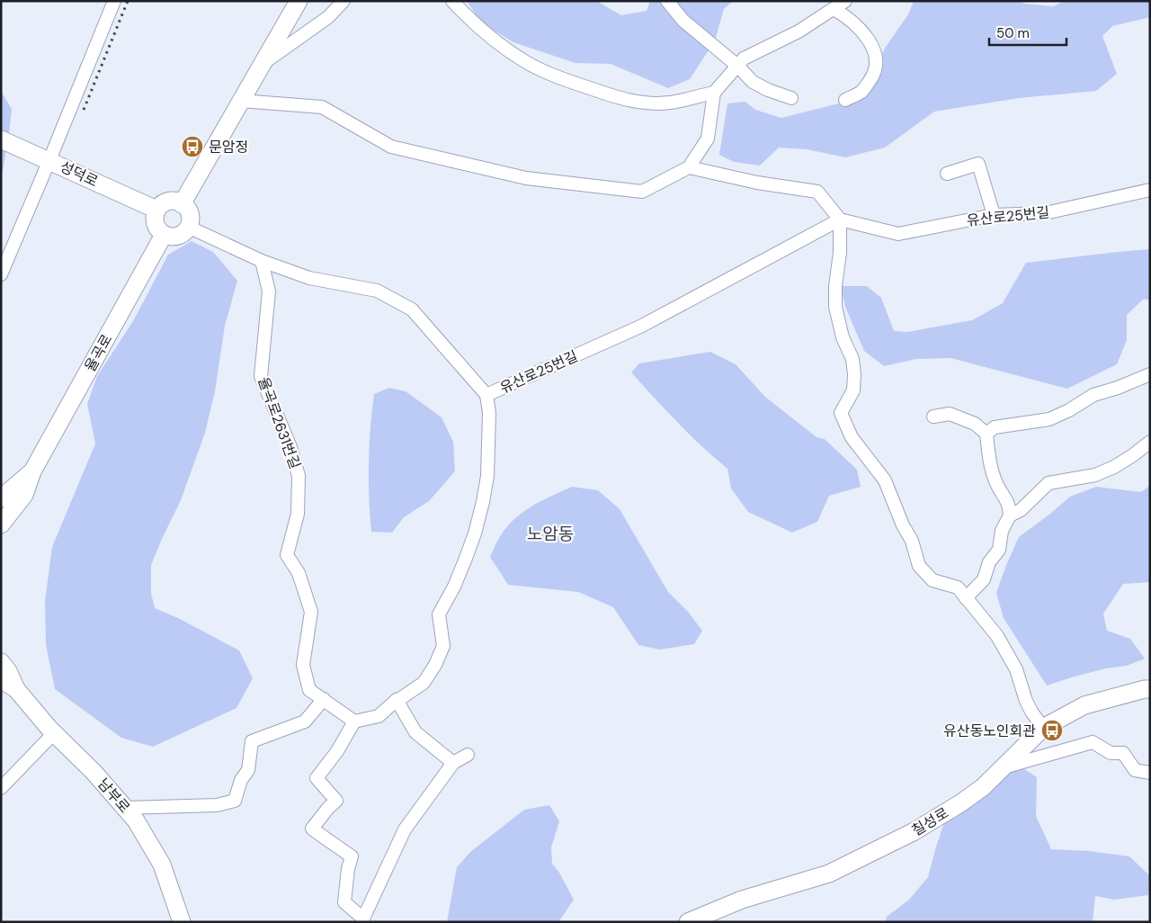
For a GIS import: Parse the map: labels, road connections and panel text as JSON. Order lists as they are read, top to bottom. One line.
{"streets":{"street":["성덕로","유산로25번길","율곡로","율곡로2631번길","남부로","칠성로"]},"crossings":[["성덕로","율곡로"]],"districts":["노암동"],"places":{"bus stop":["문암정","유산동노인회관"]},"scale_bar":"50 m"}
